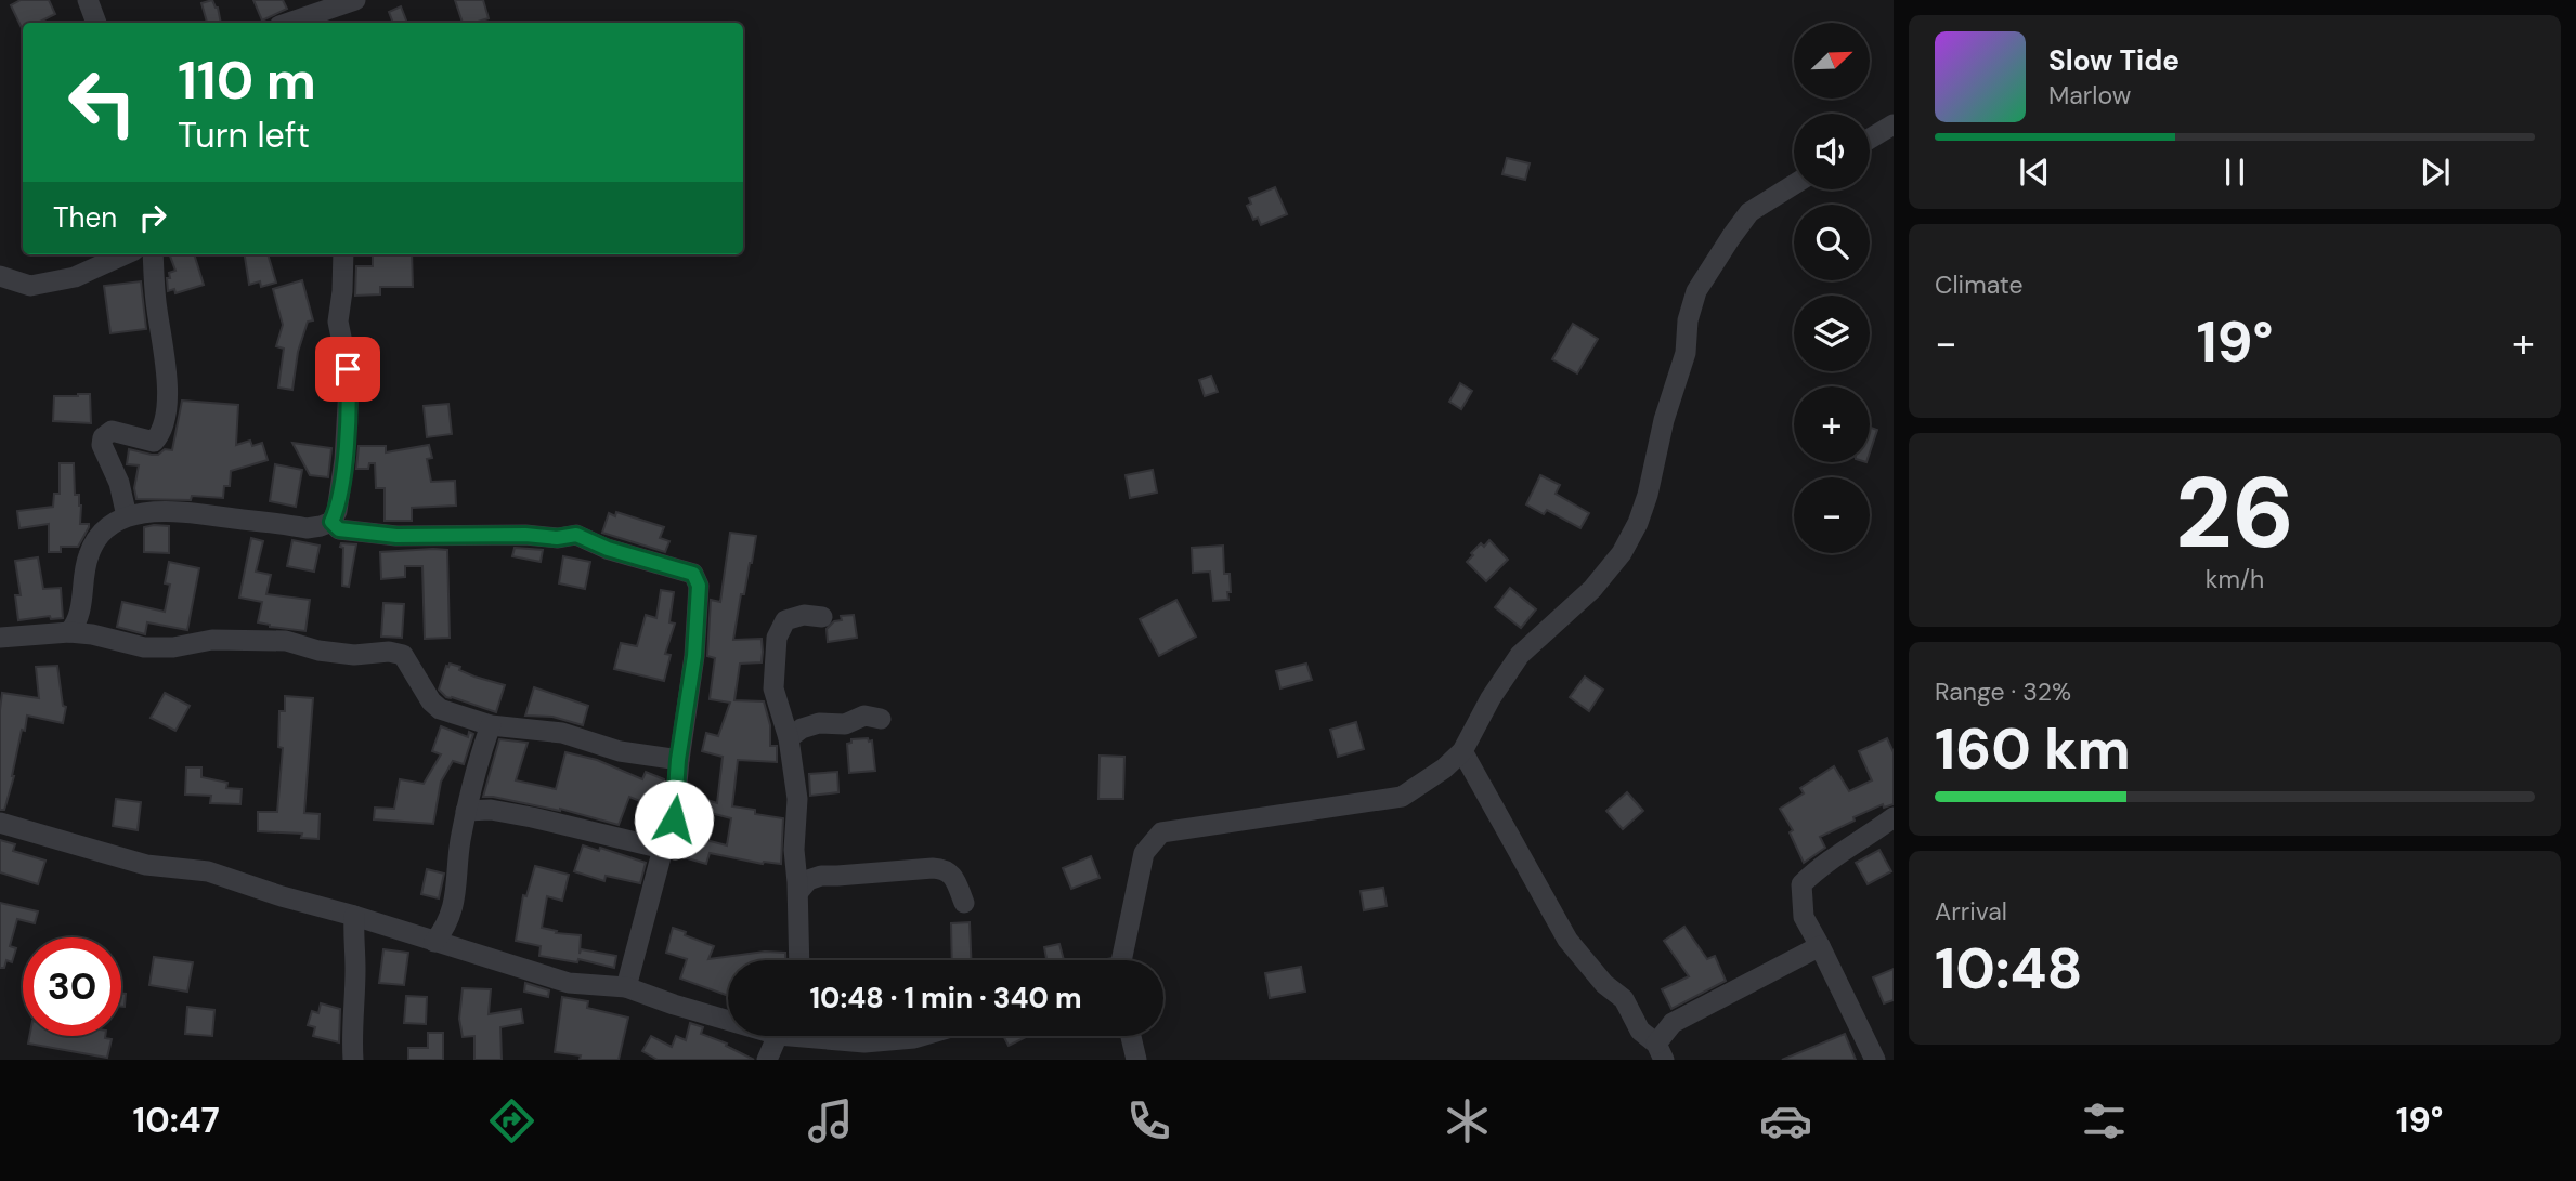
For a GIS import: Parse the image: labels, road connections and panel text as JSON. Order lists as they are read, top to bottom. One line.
{"north":"top right","page":{"map_buttons":["+","−"],"turn":["110 m","Turn left"],"song":["Slow Tide","Marlow"],"then":"Then","tile":["Climate",["26","km/h"],["Range · 32%","160 km"],["Arrival","10:48"]],"heat":["−","19°","+"],"limit":"30","trip":"10:48 · 1 min · 340 m","tabs":["10:47","19°"]}}
